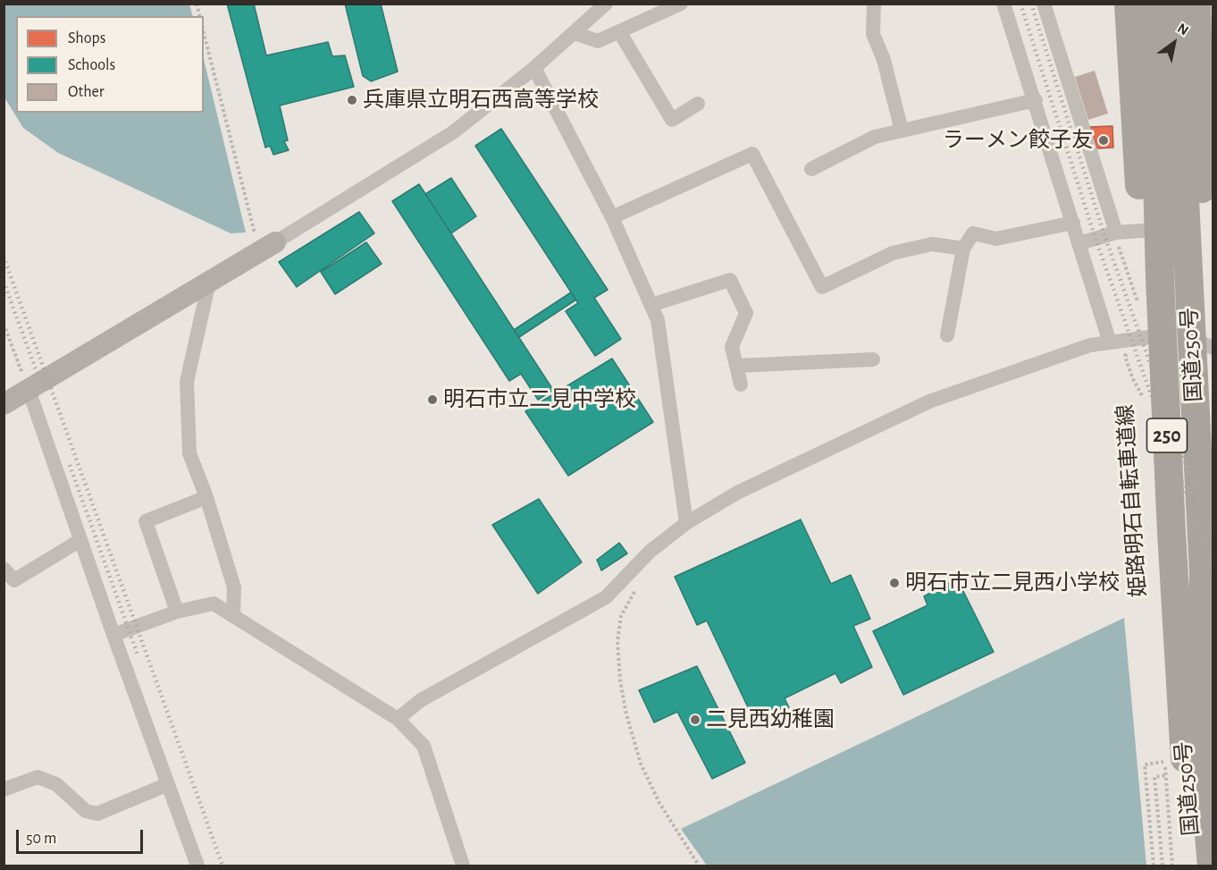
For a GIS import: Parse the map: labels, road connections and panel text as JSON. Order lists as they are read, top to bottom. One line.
{"streets":{"highway":["国道250号","250"],"path":["姫路明石自転車道線"]},"crossings":[["国道250号","250"],["国道250号","姫路明石自転車道線"],["250","姫路明石自転車道線"]],"places":["兵庫県立明石西高等学校","ラーメン餃子友","明石市立二見中学校","明石市立二見西小学校","二見西幼稚園"],"legend":["Shops","Schools","Other"],"scale_bar":"50 m","north":"top right"}
